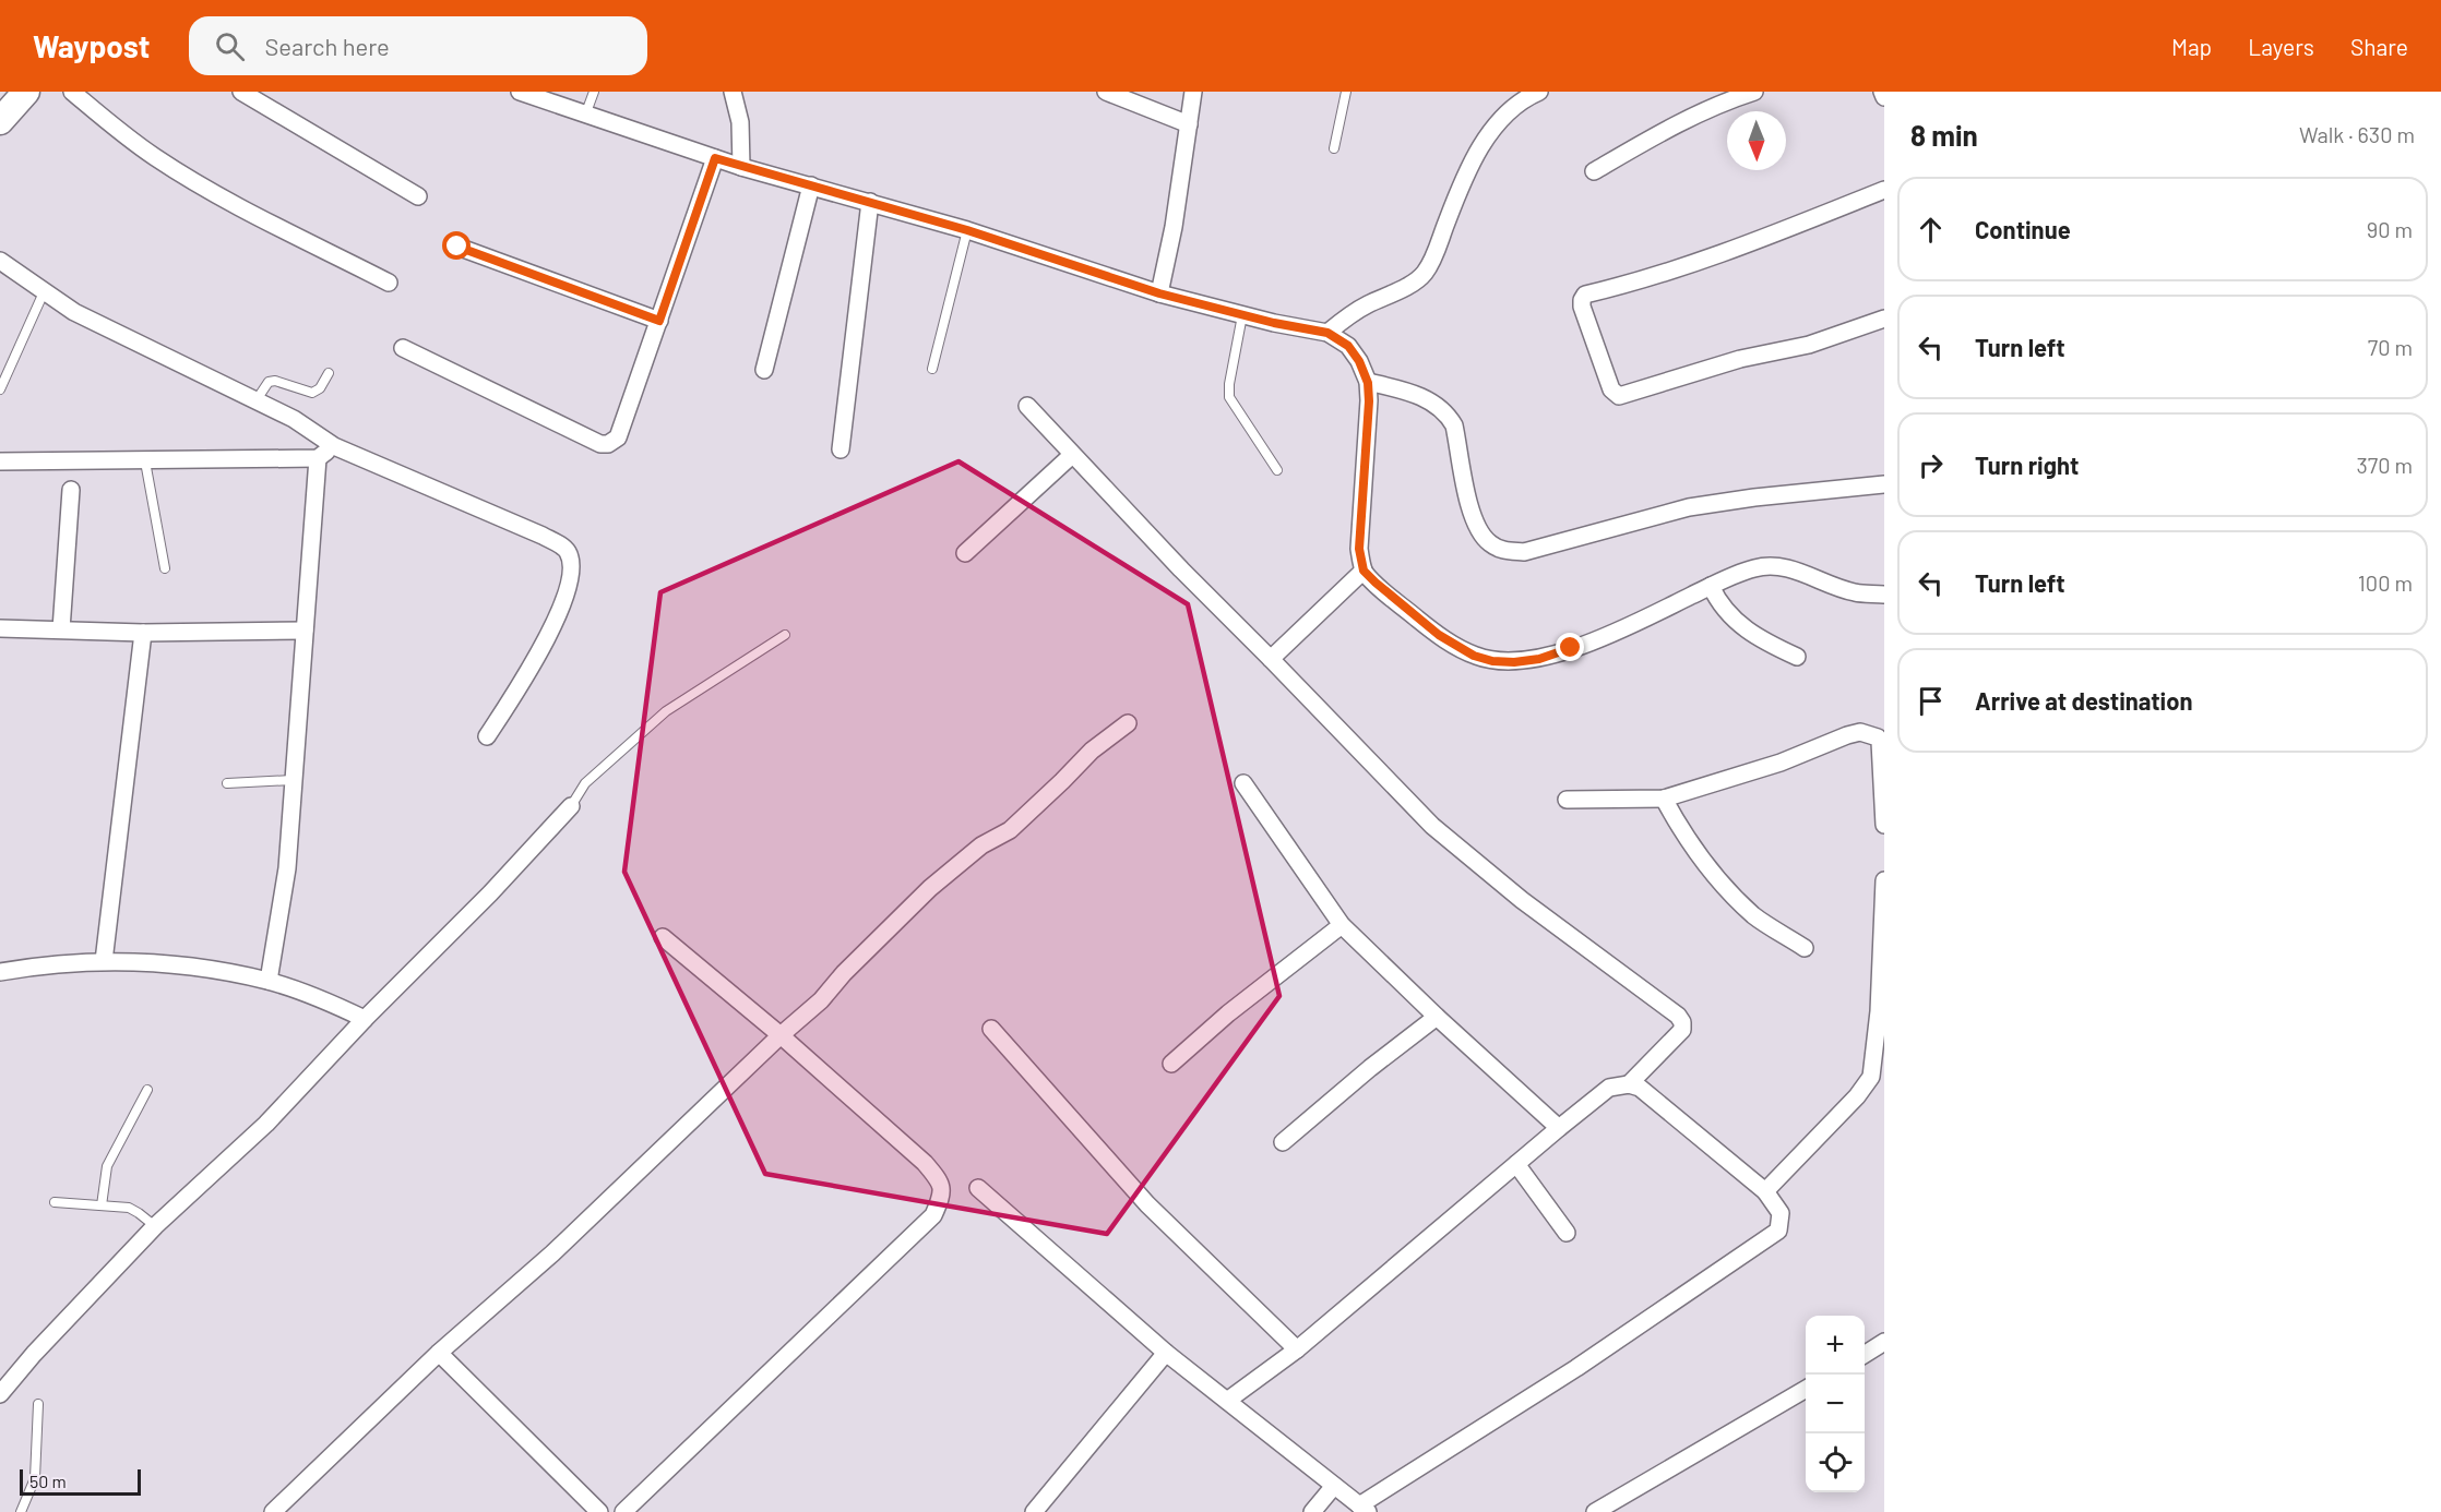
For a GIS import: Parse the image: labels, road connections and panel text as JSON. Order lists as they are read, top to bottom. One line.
{"scale_bar":"50 m","north":"bottom","page":{"header":"Waypost","search":"Search here","nav":["Map","Layers","Share"],"heading":["8 min","Walk · 630 m"],"list":[["Continue","90 m"],["Turn left","70 m"],["Turn right","370 m"],["Turn left","100 m"],"Arrive at destination"],"map_buttons":["+","−"],"scale":"50 m"}}
